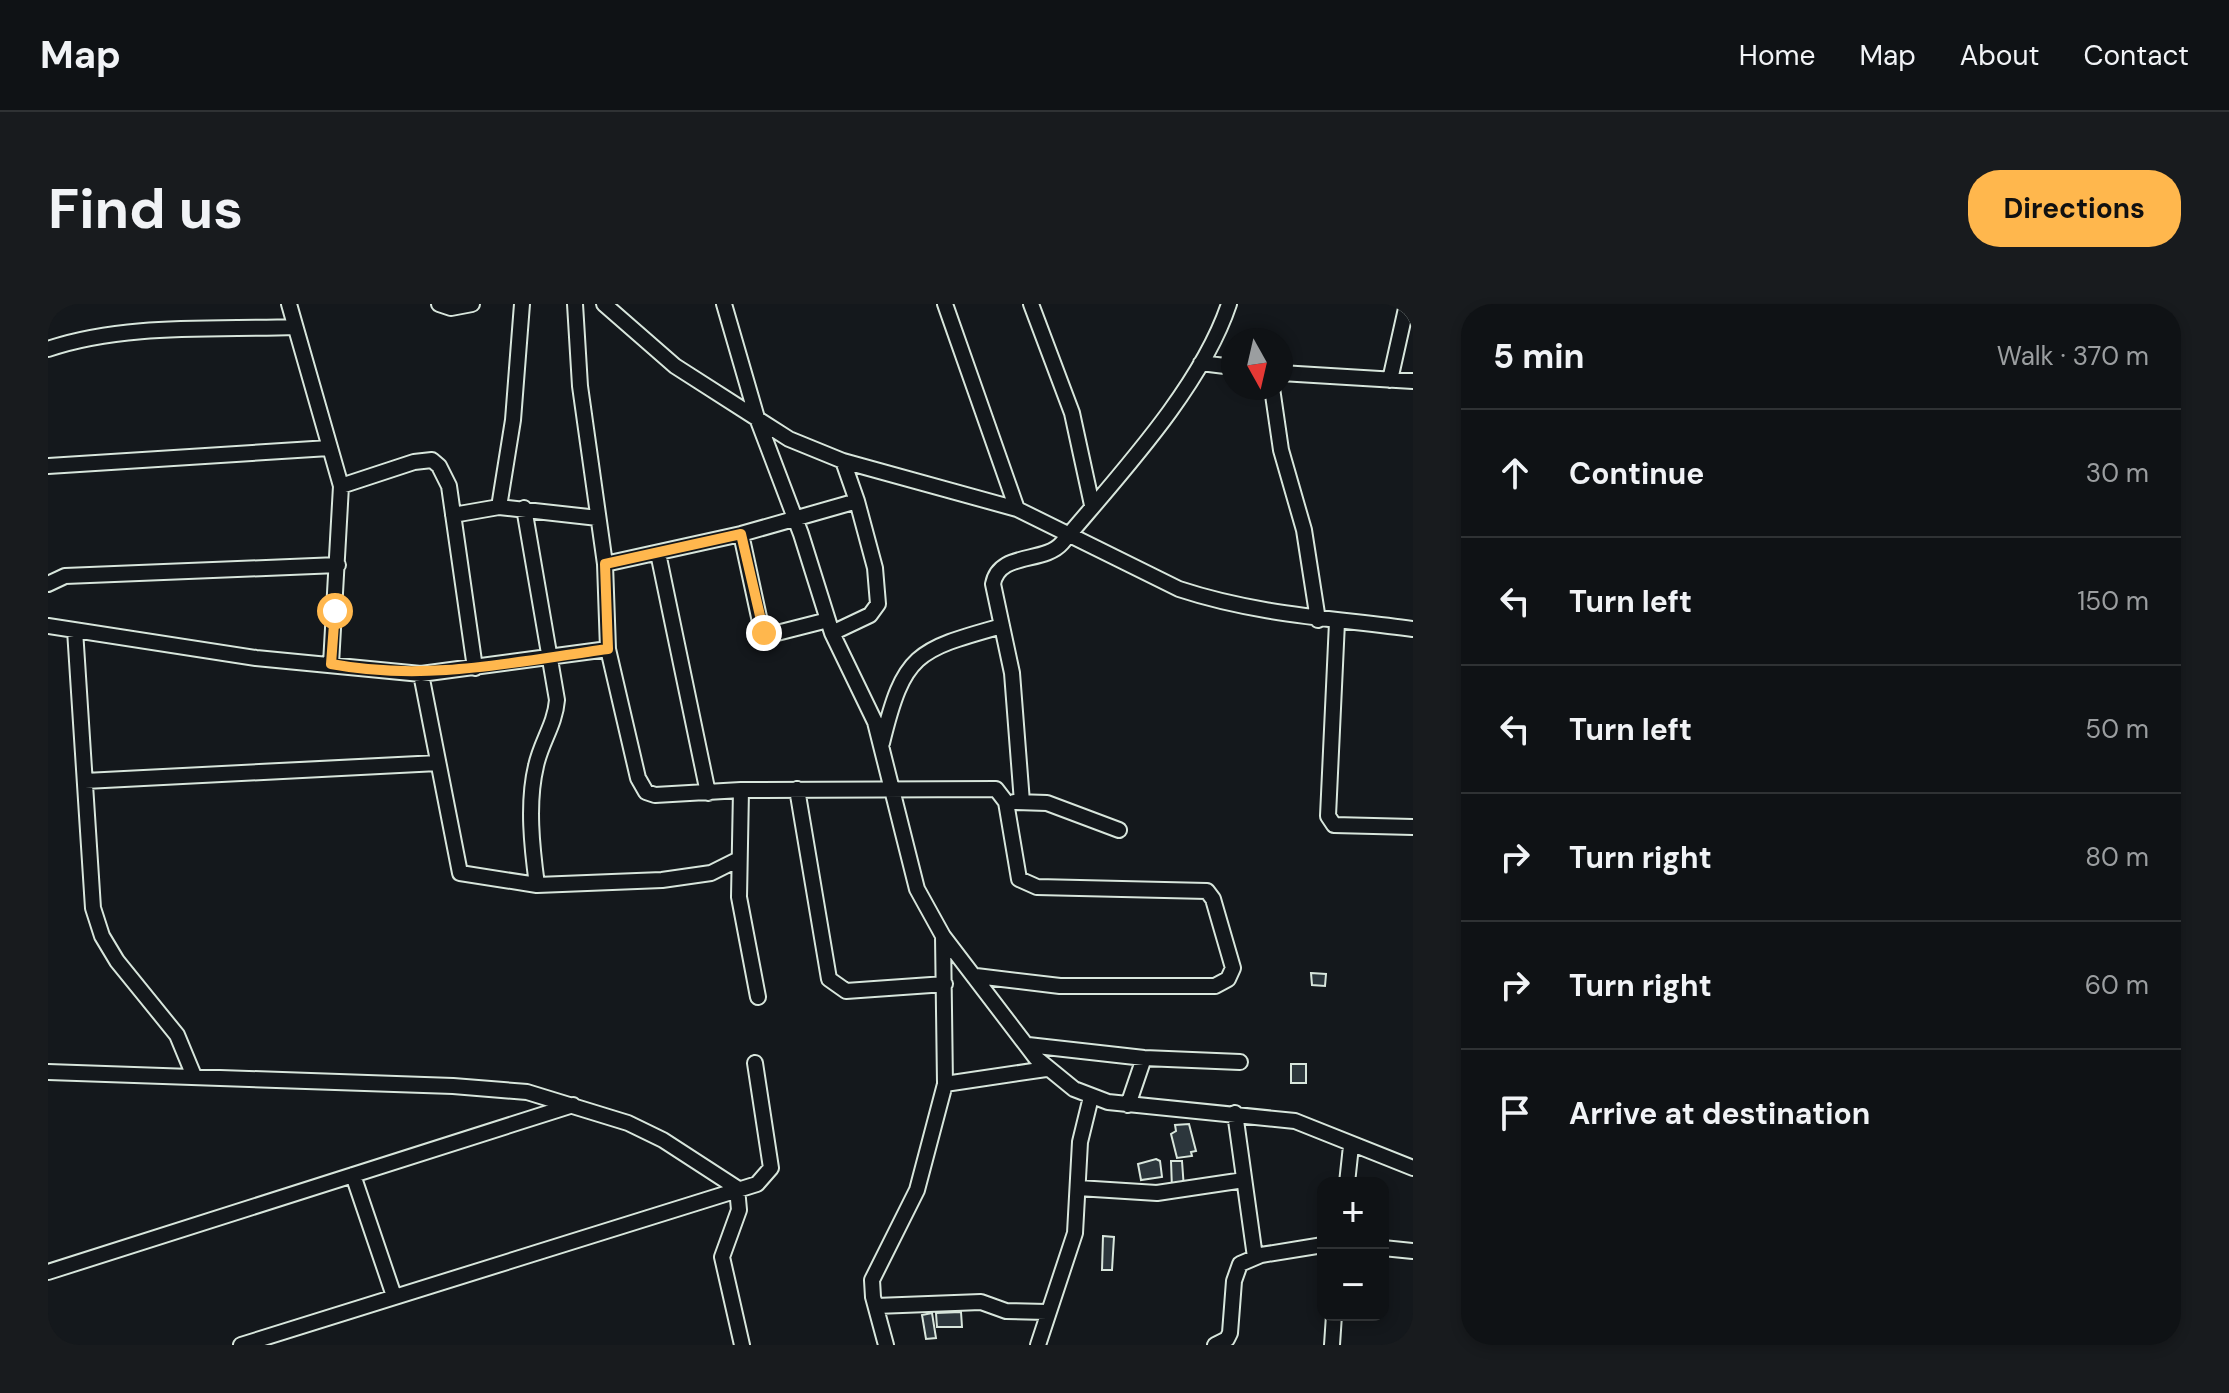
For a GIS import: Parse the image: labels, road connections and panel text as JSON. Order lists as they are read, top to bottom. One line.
{"north":"bottom","page":{"header":"Map","nav":["Home","Map","About","Contact"],"buttons":"Directions","title":"Find us","heading":["5 min","Walk · 370 m"],"list":[["Continue","30 m"],["Turn left","150 m"],["Turn left","50 m"],["Turn right","80 m"],["Turn right","60 m"],"Arrive at destination"],"map_buttons":["+","−"]}}
